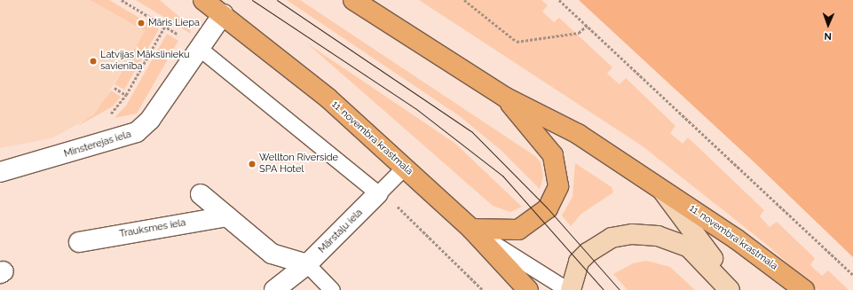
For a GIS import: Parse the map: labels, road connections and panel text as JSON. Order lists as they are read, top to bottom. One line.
{"streets":{"main road":["11. novembra krastmala"],"street":["Minsterejas iela","Trauksmes iela","Mārstaļu iela"]},"crossings":[["11. novembra krastmala","Minsterejas iela"],["11. novembra krastmala","Mārstaļu iela"]],"places":["Māris Liepa","Latvijas Mākslinieku savienība","Wellton Riverside SPA Hotel"],"north":"bottom"}
